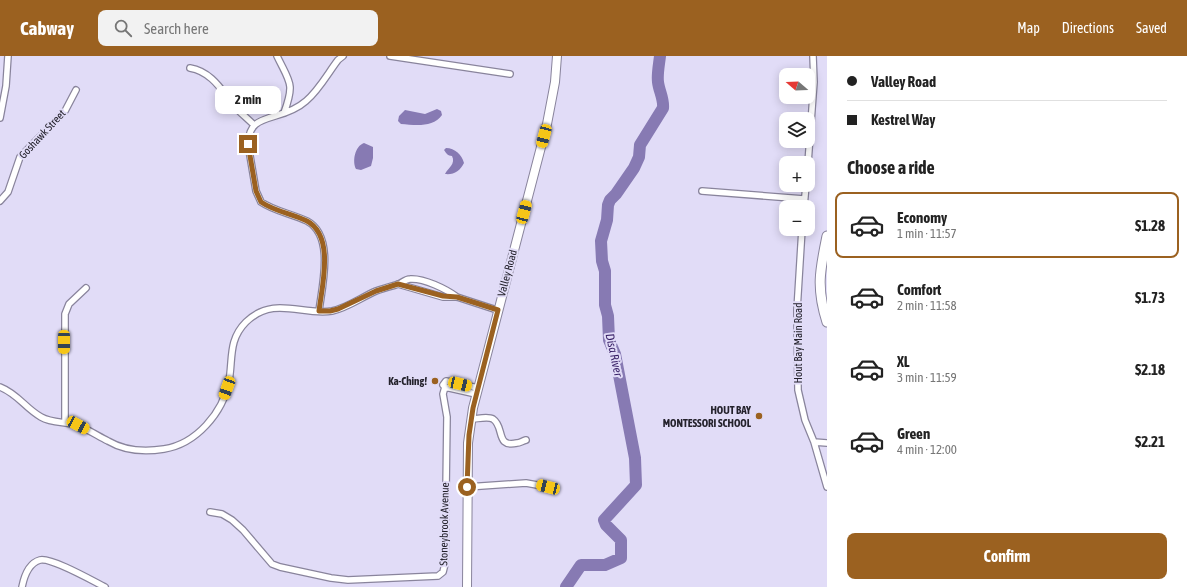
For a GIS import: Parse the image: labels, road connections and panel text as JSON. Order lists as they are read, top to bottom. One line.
{"streets":{"main road":["Hout Bay Main Road"],"street":["Goshawk Street","Valley Road","Stoneybrook Avenue"]},"crossings":[["Valley Road","Stoneybrook Avenue"]],"water":["Disa River"],"places":["Ka-Ching!","HOUT BAY MONTESSORI SCHOOL"],"north":"left","page":{"header":"Cabway","search":"Search here","nav":["Map","Directions","Saved"],"banner":["Valley Road","Kestrel Way"],"map_buttons":["+","−"],"bubble":"2 min","heading":"Choose a ride","list":[{"name":"Economy","note":"1 min · 11:57","value":"$1.28"},{"name":"Comfort","note":"2 min · 11:58","value":"$1.73"},{"name":"XL","note":"3 min · 11:59","value":"$2.18"},{"name":"Green","note":"4 min · 12:00","value":"$2.21"}],"buttons":"Confirm"}}
